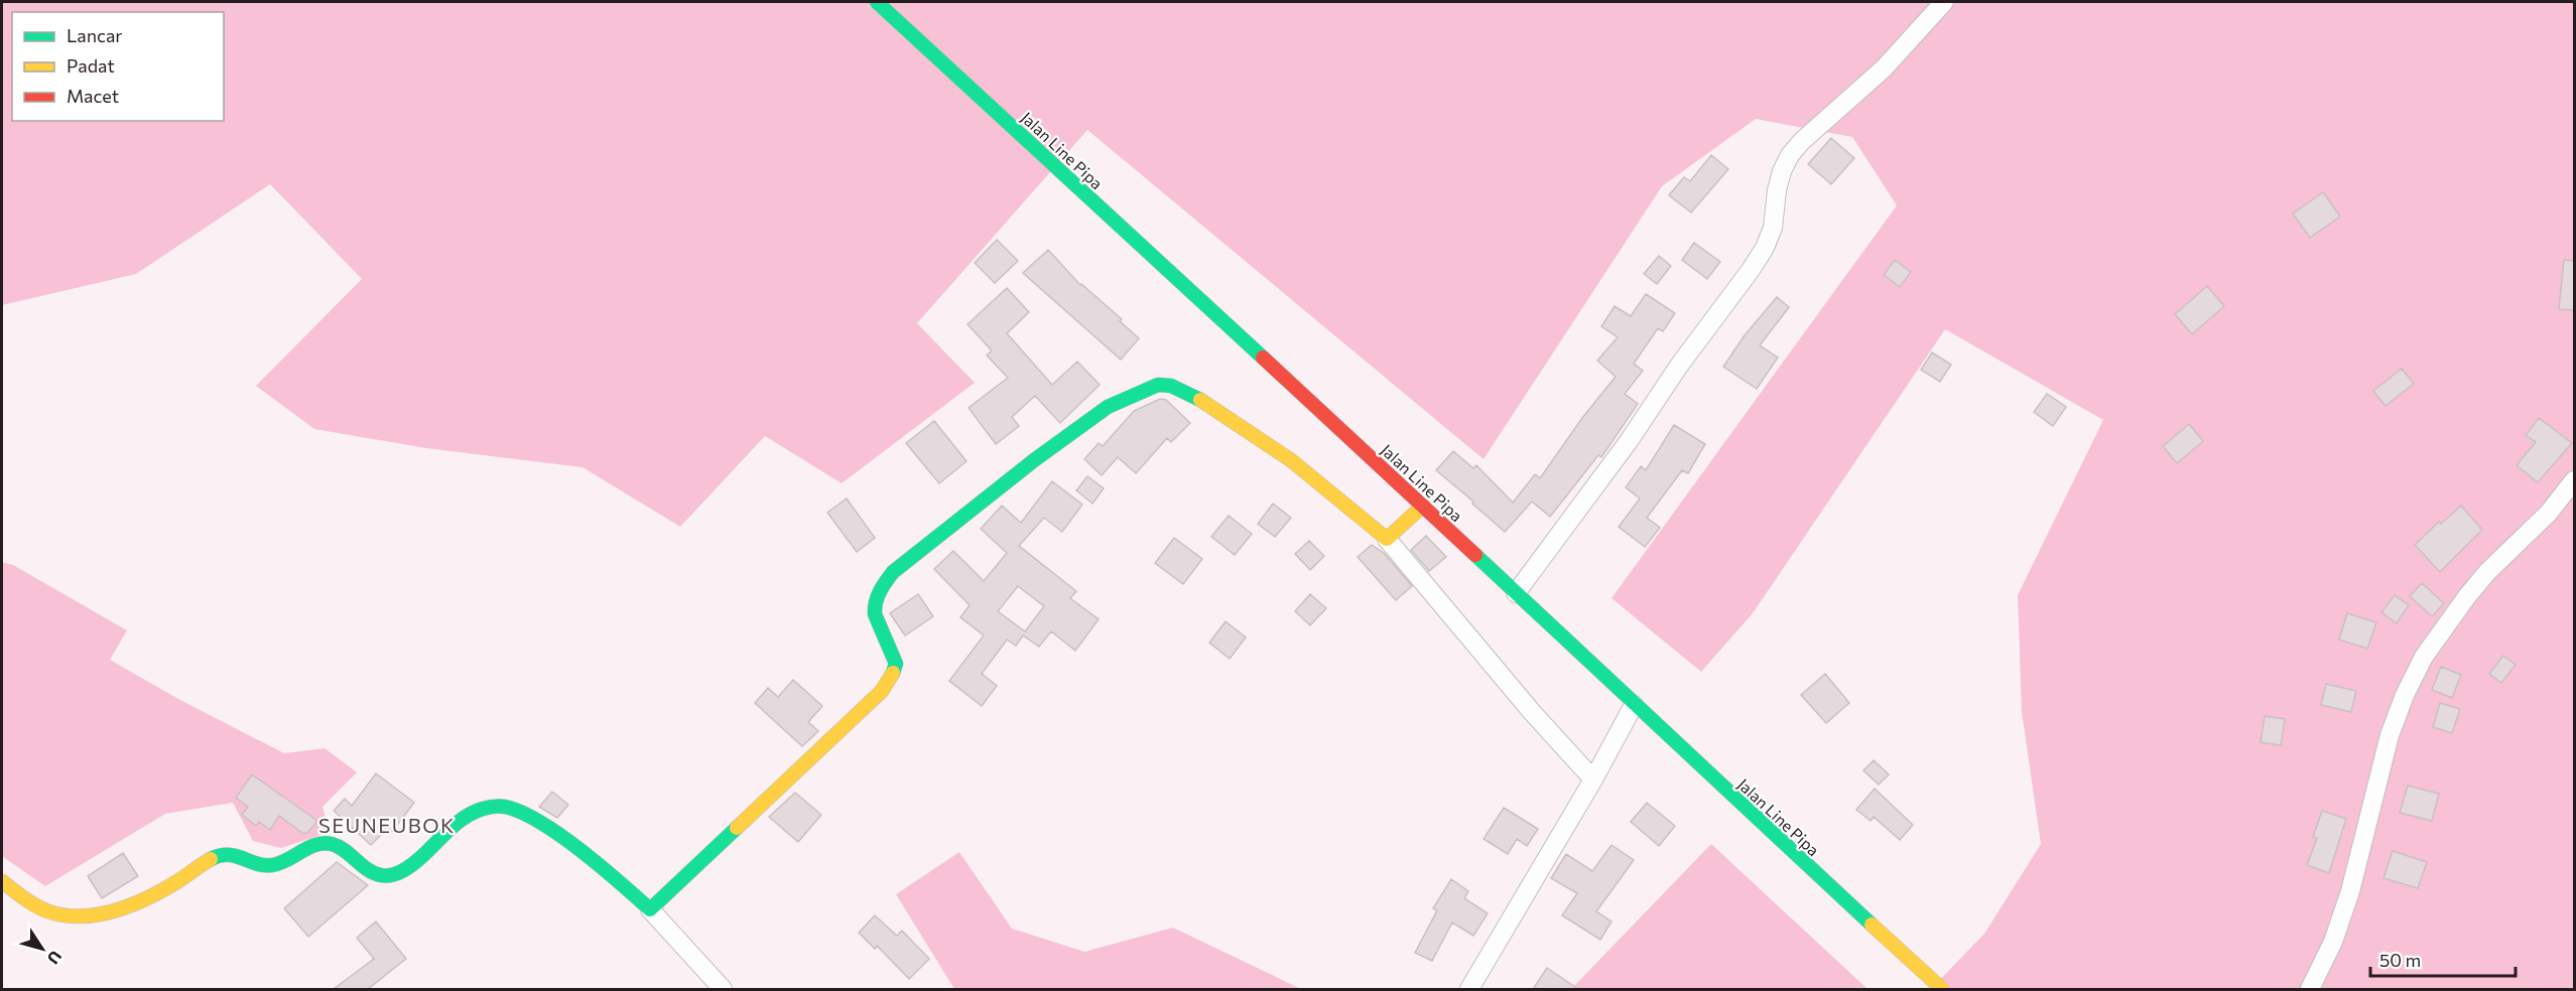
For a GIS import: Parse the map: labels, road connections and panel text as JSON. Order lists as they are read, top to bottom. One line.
{"streets":{"street":["Jalan Line Pipa"]},"districts":["SEUNEUBOK"],"legend":["Lancar","Padat","Macet"],"scale_bar":"50 m","north":"bottom right"}
